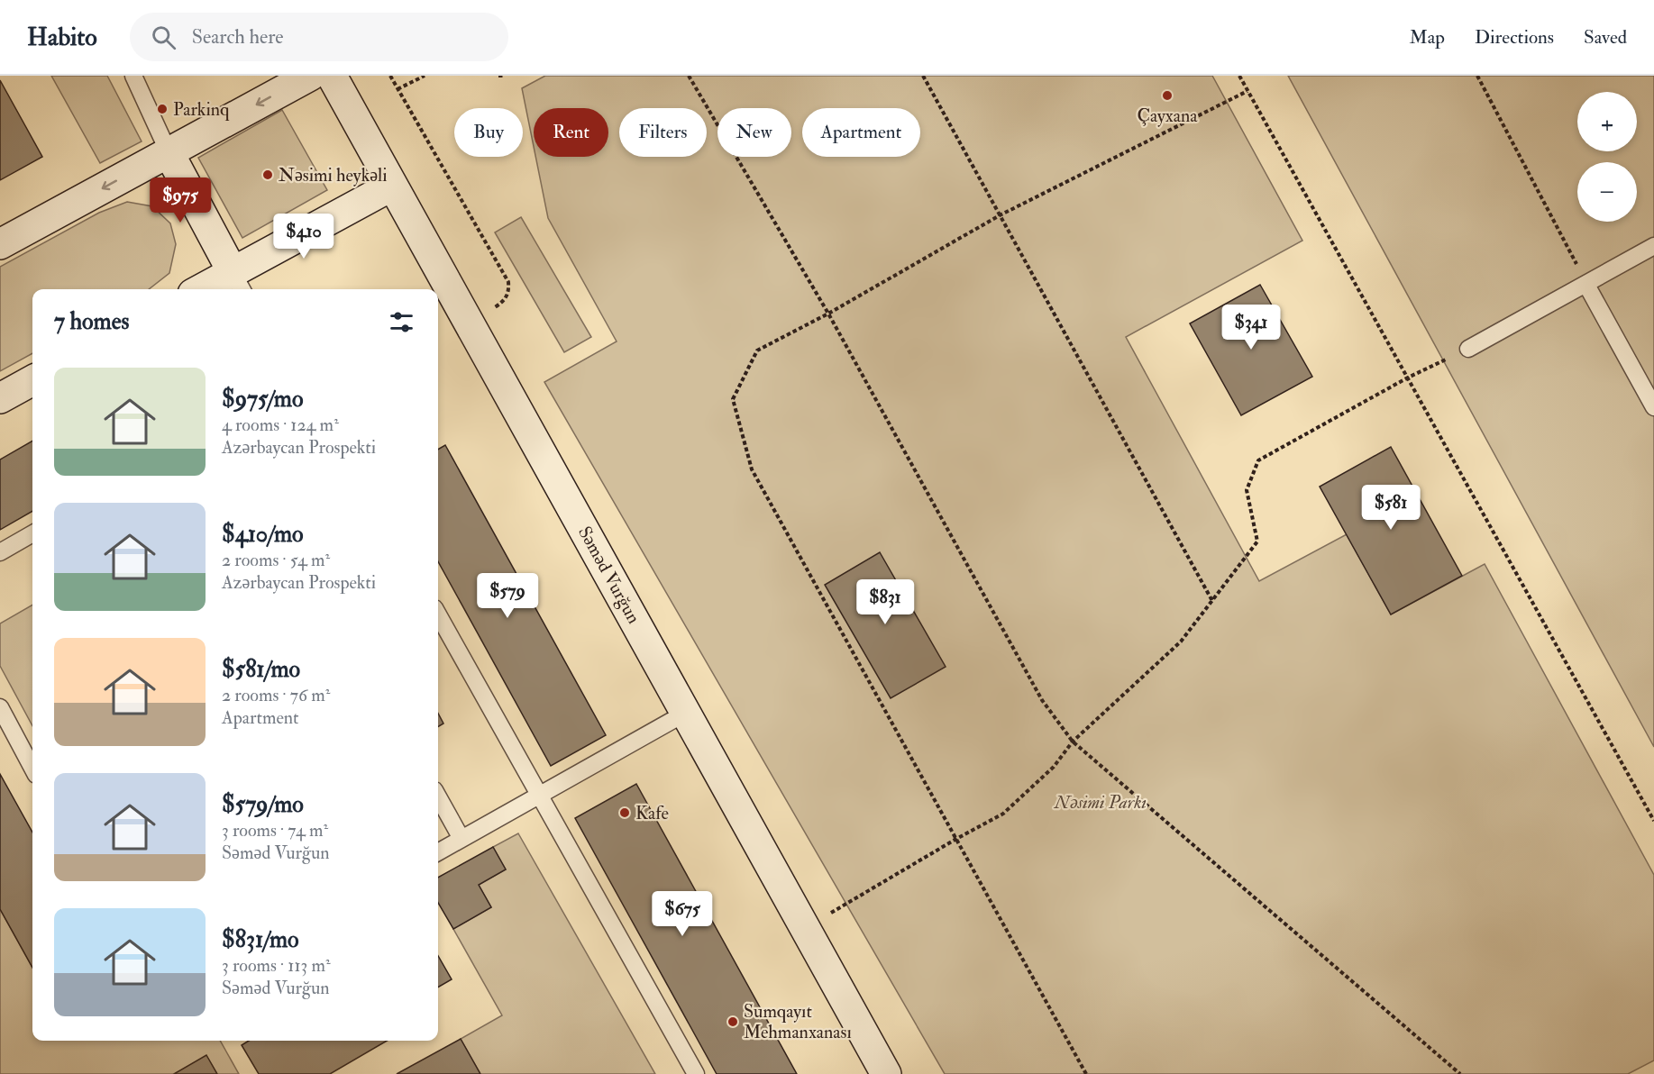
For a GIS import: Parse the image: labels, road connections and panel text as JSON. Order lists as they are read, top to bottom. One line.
{"streets":{"main road":["Səməd Vurğun"]},"parks":["Nəsimi Parkı"],"places":["Çayxana","Parkinq","Nəsimi heykəli","Kafe","Sumqayıt Mehmanxanası"],"page":{"header":"Habito","search":"Search here","nav":["Map","Directions","Saved"],"map_buttons":["+","−"],"chip":["Buy","Rent","Filters","New","Apartment"],"price":["$975","$410","$341","$581","$579","$831","$675"],"heading":"7 homes","list":[{"name":"$975/mo","note":"4 rooms · 124 m² · Azərbaycan Prospekti"},{"name":"$410/mo","note":"2 rooms · 54 m² · Azərbaycan Prospekti"},{"name":"$581/mo","note":"2 rooms · 76 m² · Apartment"},{"name":"$579/mo","note":"3 rooms · 74 m² · Səməd Vurğun"},{"name":"$831/mo","note":"3 rooms · 113 m² · Səməd Vurğun"}]}}
